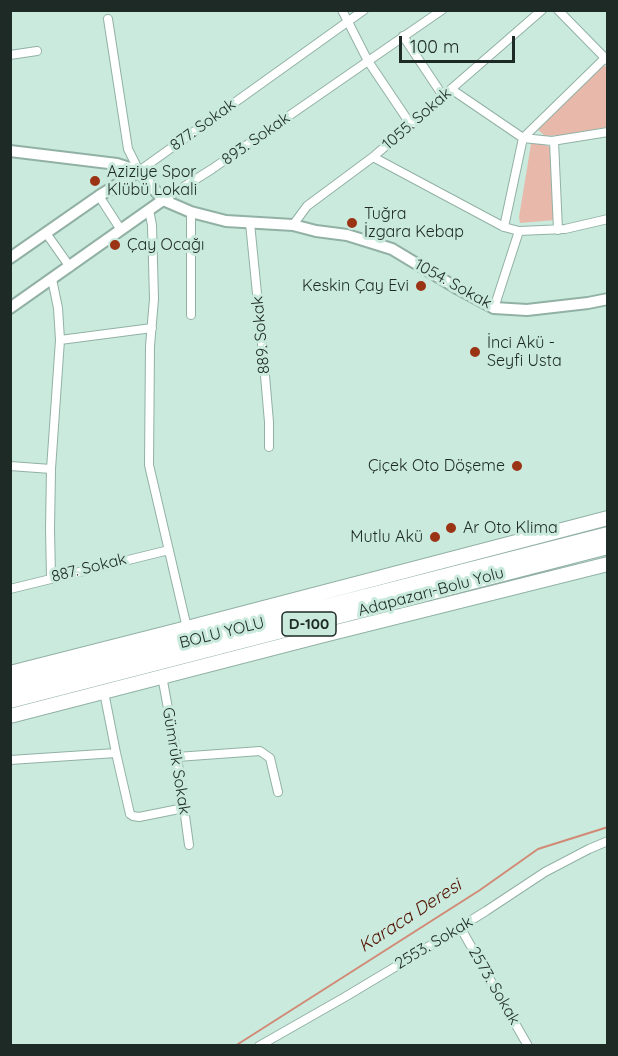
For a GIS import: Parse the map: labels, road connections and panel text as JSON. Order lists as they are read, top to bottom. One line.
{"streets":{"highway":["Adapazarı-Bolu Yolu","D-100","BOLU YOLU"],"street":["1055. Sokak","877. Sokak","893. Sokak","1054. Sokak","889. Sokak","887. Sokak","Gümrük Sokak","2553. Sokak","2573. Sokak"]},"crossings":[["1055. Sokak","1054. Sokak"],["893. Sokak","1054. Sokak"],["1054. Sokak","889. Sokak"],["2553. Sokak","2573. Sokak"]],"water":["Karaca Deresi"],"places":["Aziziye Spor Klübü Lokali","Tuğra İzgara Kebap","Çay Ocağı","Keskin Çay Evi","İnci Akü - Seyfi Usta","Çiçek Oto Döşeme","Ar Oto Klima","Mutlu Akü"],"scale_bar":"100 m"}
